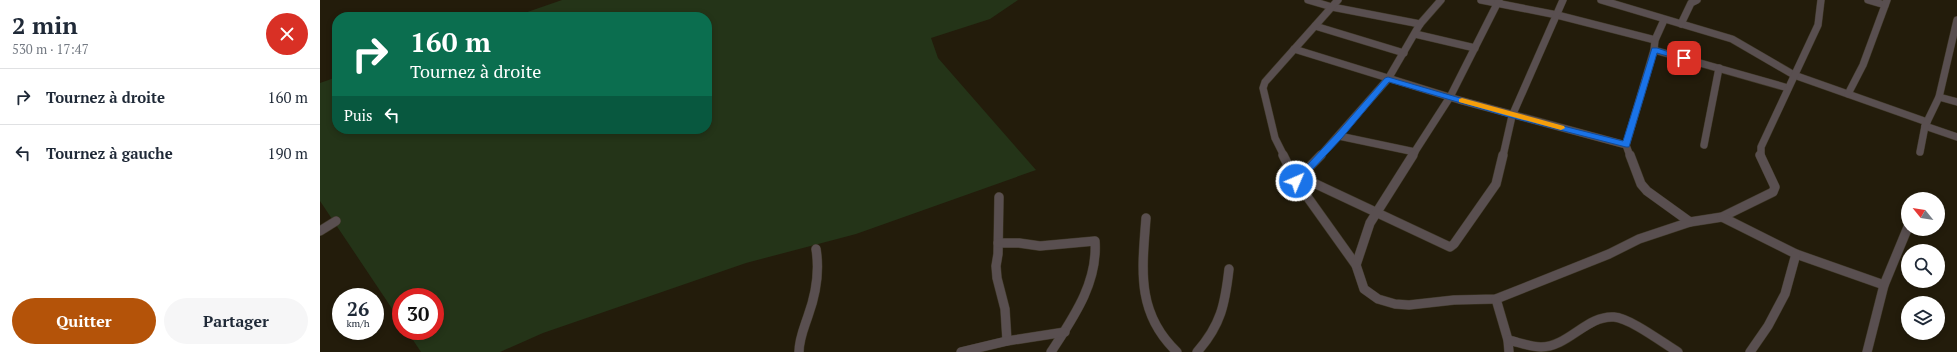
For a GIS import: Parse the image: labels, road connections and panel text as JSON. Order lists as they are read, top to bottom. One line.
{"north":"top left","page":{"heading":["2 min","530 m · 17:47"],"turn":["160 m","Tournez à droite"],"list":[{"name":"Tournez à droite","value":"160 m"},{"name":"Tournez à gauche","value":"190 m"}],"then":"Puis","speed":"26 km/h","limit":"30","buttons":["Quitter","Partager"]}}
